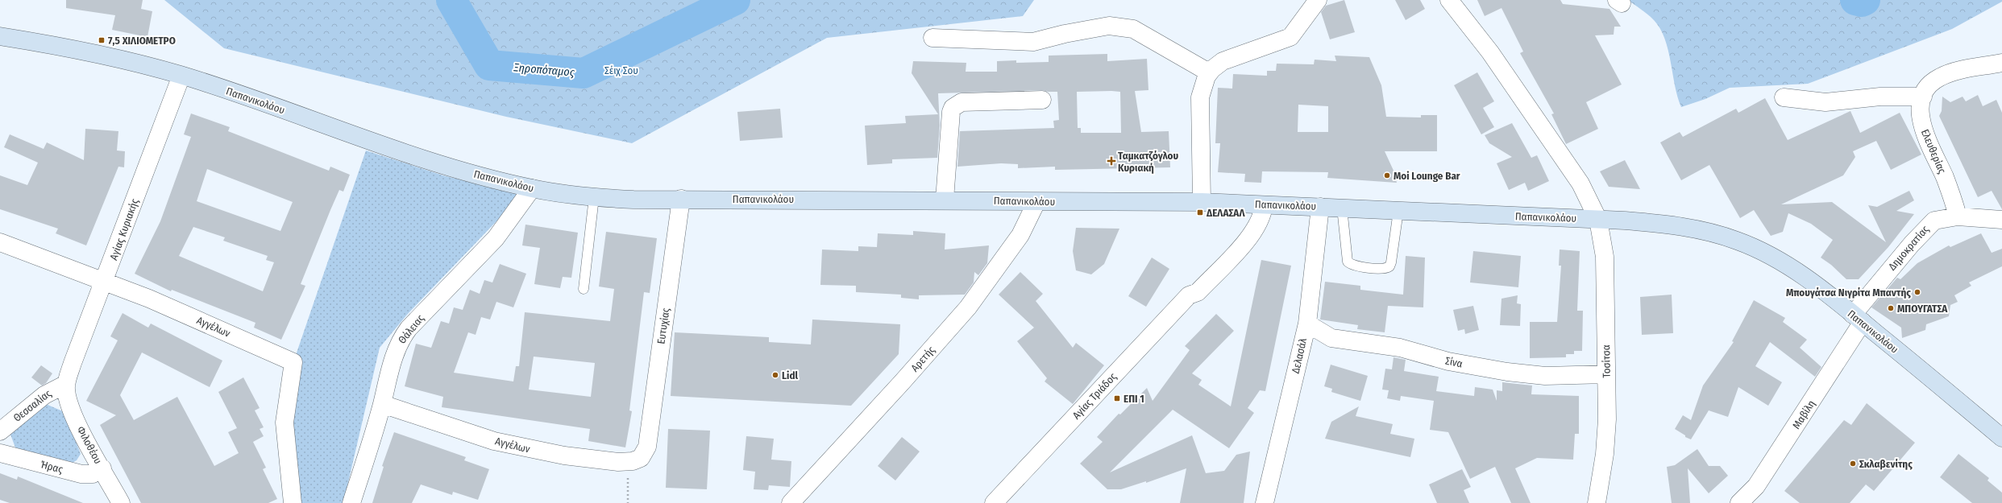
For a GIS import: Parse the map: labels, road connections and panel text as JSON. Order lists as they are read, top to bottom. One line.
{"streets":{"main road":["Παπανικολάου"],"street":["Ελευθερίας","Αγίας Κυριακής","Δημοκρατίας","Ευτυχίας","Αγγέλων","Θάλειας","Δελασάλ","Αρετής","Τοσίτσα","Σίνα","Αγίας Τριάδος","Θεσσαλίας","Μαβίλη","Φιλοθέου","Ήρας"]},"crossings":[["Παπανικολάου","Αγίας Κυριακής"],["Παπανικολάου","Δημοκρατίας"],["Παπανικολάου","Ευτυχίας"],["Παπανικολάου","Θάλειας"],["Παπανικολάου","Δελασάλ"],["Παπανικολάου","Αρετής"],["Παπανικολάου","Τοσίτσα"],["Παπανικολάου","Αγίας Τριάδος"],["Παπανικολάου","Μαβίλη"],["Ελευθερίας","Δημοκρατίας"],["Αγίας Κυριακής","Αγγέλων"],["Αγίας Κυριακής","Θεσσαλίας"],["Αγίας Κυριακής","Φιλοθέου"],["Δημοκρατίας","Μαβίλη"],["Ευτυχίας","Αγγέλων"],["Αγγέλων","Θάλειας"],["Δελασάλ","Σίνα"],["Τοσίτσα","Σίνα"],["Θεσσαλίας","Φιλοθέου"],["Φιλοθέου","Ήρας"]],"water":["Ξηροπόταμος"],"parks":["Σέιχ Σου"],"places":{"transit":["7,5 ΧΙΛΙΟΜΕΤΡΟ","ΔΕΛΑΣΑΛ","ΕΠΙ 1"],"health":["Ταμκατζόγλου Κυριακή"],"other":["Moi Lounge Bar","Μπουγάτσα Νιγρίτα Μπαντής","ΜΠΟΥΓΑΤΣΑ","Lidl","Σκλαβενίτης"]}}
